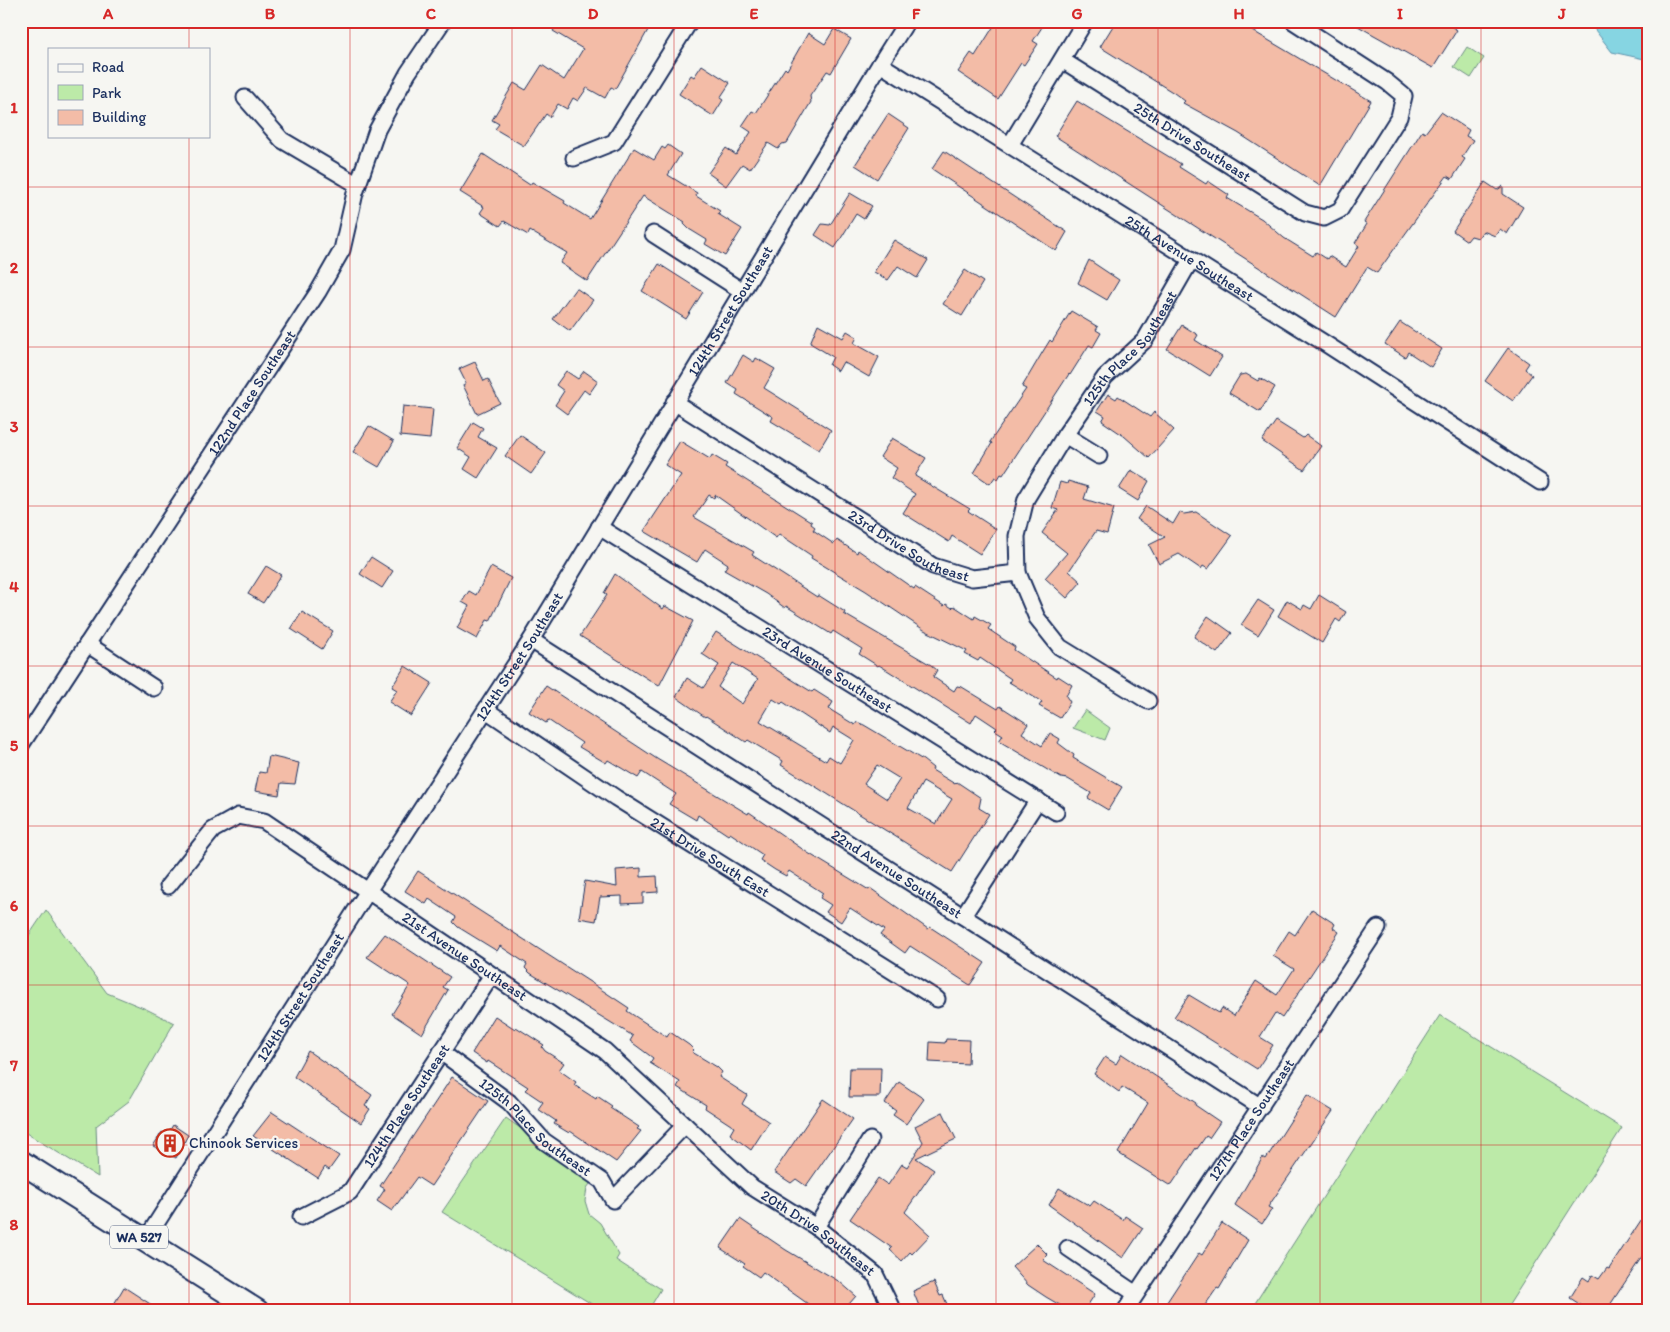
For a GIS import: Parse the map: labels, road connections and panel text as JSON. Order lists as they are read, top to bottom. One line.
{"streets":{"main road":["WA 527"],"street":["25th Drive Southeast","25th Avenue Southeast","124th Street Southeast","125th Place Southeast","122nd Place Southeast","23rd Drive Southeast","23rd Avenue Southeast","21st Drive South East","22nd Avenue Southeast","21st Avenue Southeast","124th Place Southeast","127th Place Southeast","20th Drive Southeast"]},"crossings":[["25th Avenue Southeast","124th Street Southeast"],["25th Avenue Southeast","125th Place Southeast"],["124th Street Southeast","23rd Drive Southeast"],["124th Street Southeast","23rd Avenue Southeast"],["124th Street Southeast","21st Drive South East"],["124th Street Southeast","22nd Avenue Southeast"],["124th Street Southeast","21st Avenue Southeast"],["124th Street Southeast","WA 527"],["125th Place Southeast","23rd Drive Southeast"],["125th Place Southeast","21st Avenue Southeast"],["125th Place Southeast","124th Place Southeast"],["22nd Avenue Southeast","127th Place Southeast"],["21st Avenue Southeast","124th Place Southeast"],["21st Avenue Southeast","20th Drive Southeast"]],"places":{"building":["Chinook Services"]},"legend":["Road","Park","Building"],"grid":{"columns":["A","B","C","D","E","F","G","H","I","J"],"rows":["1","2","3","4","5","6","7","8"]}}
